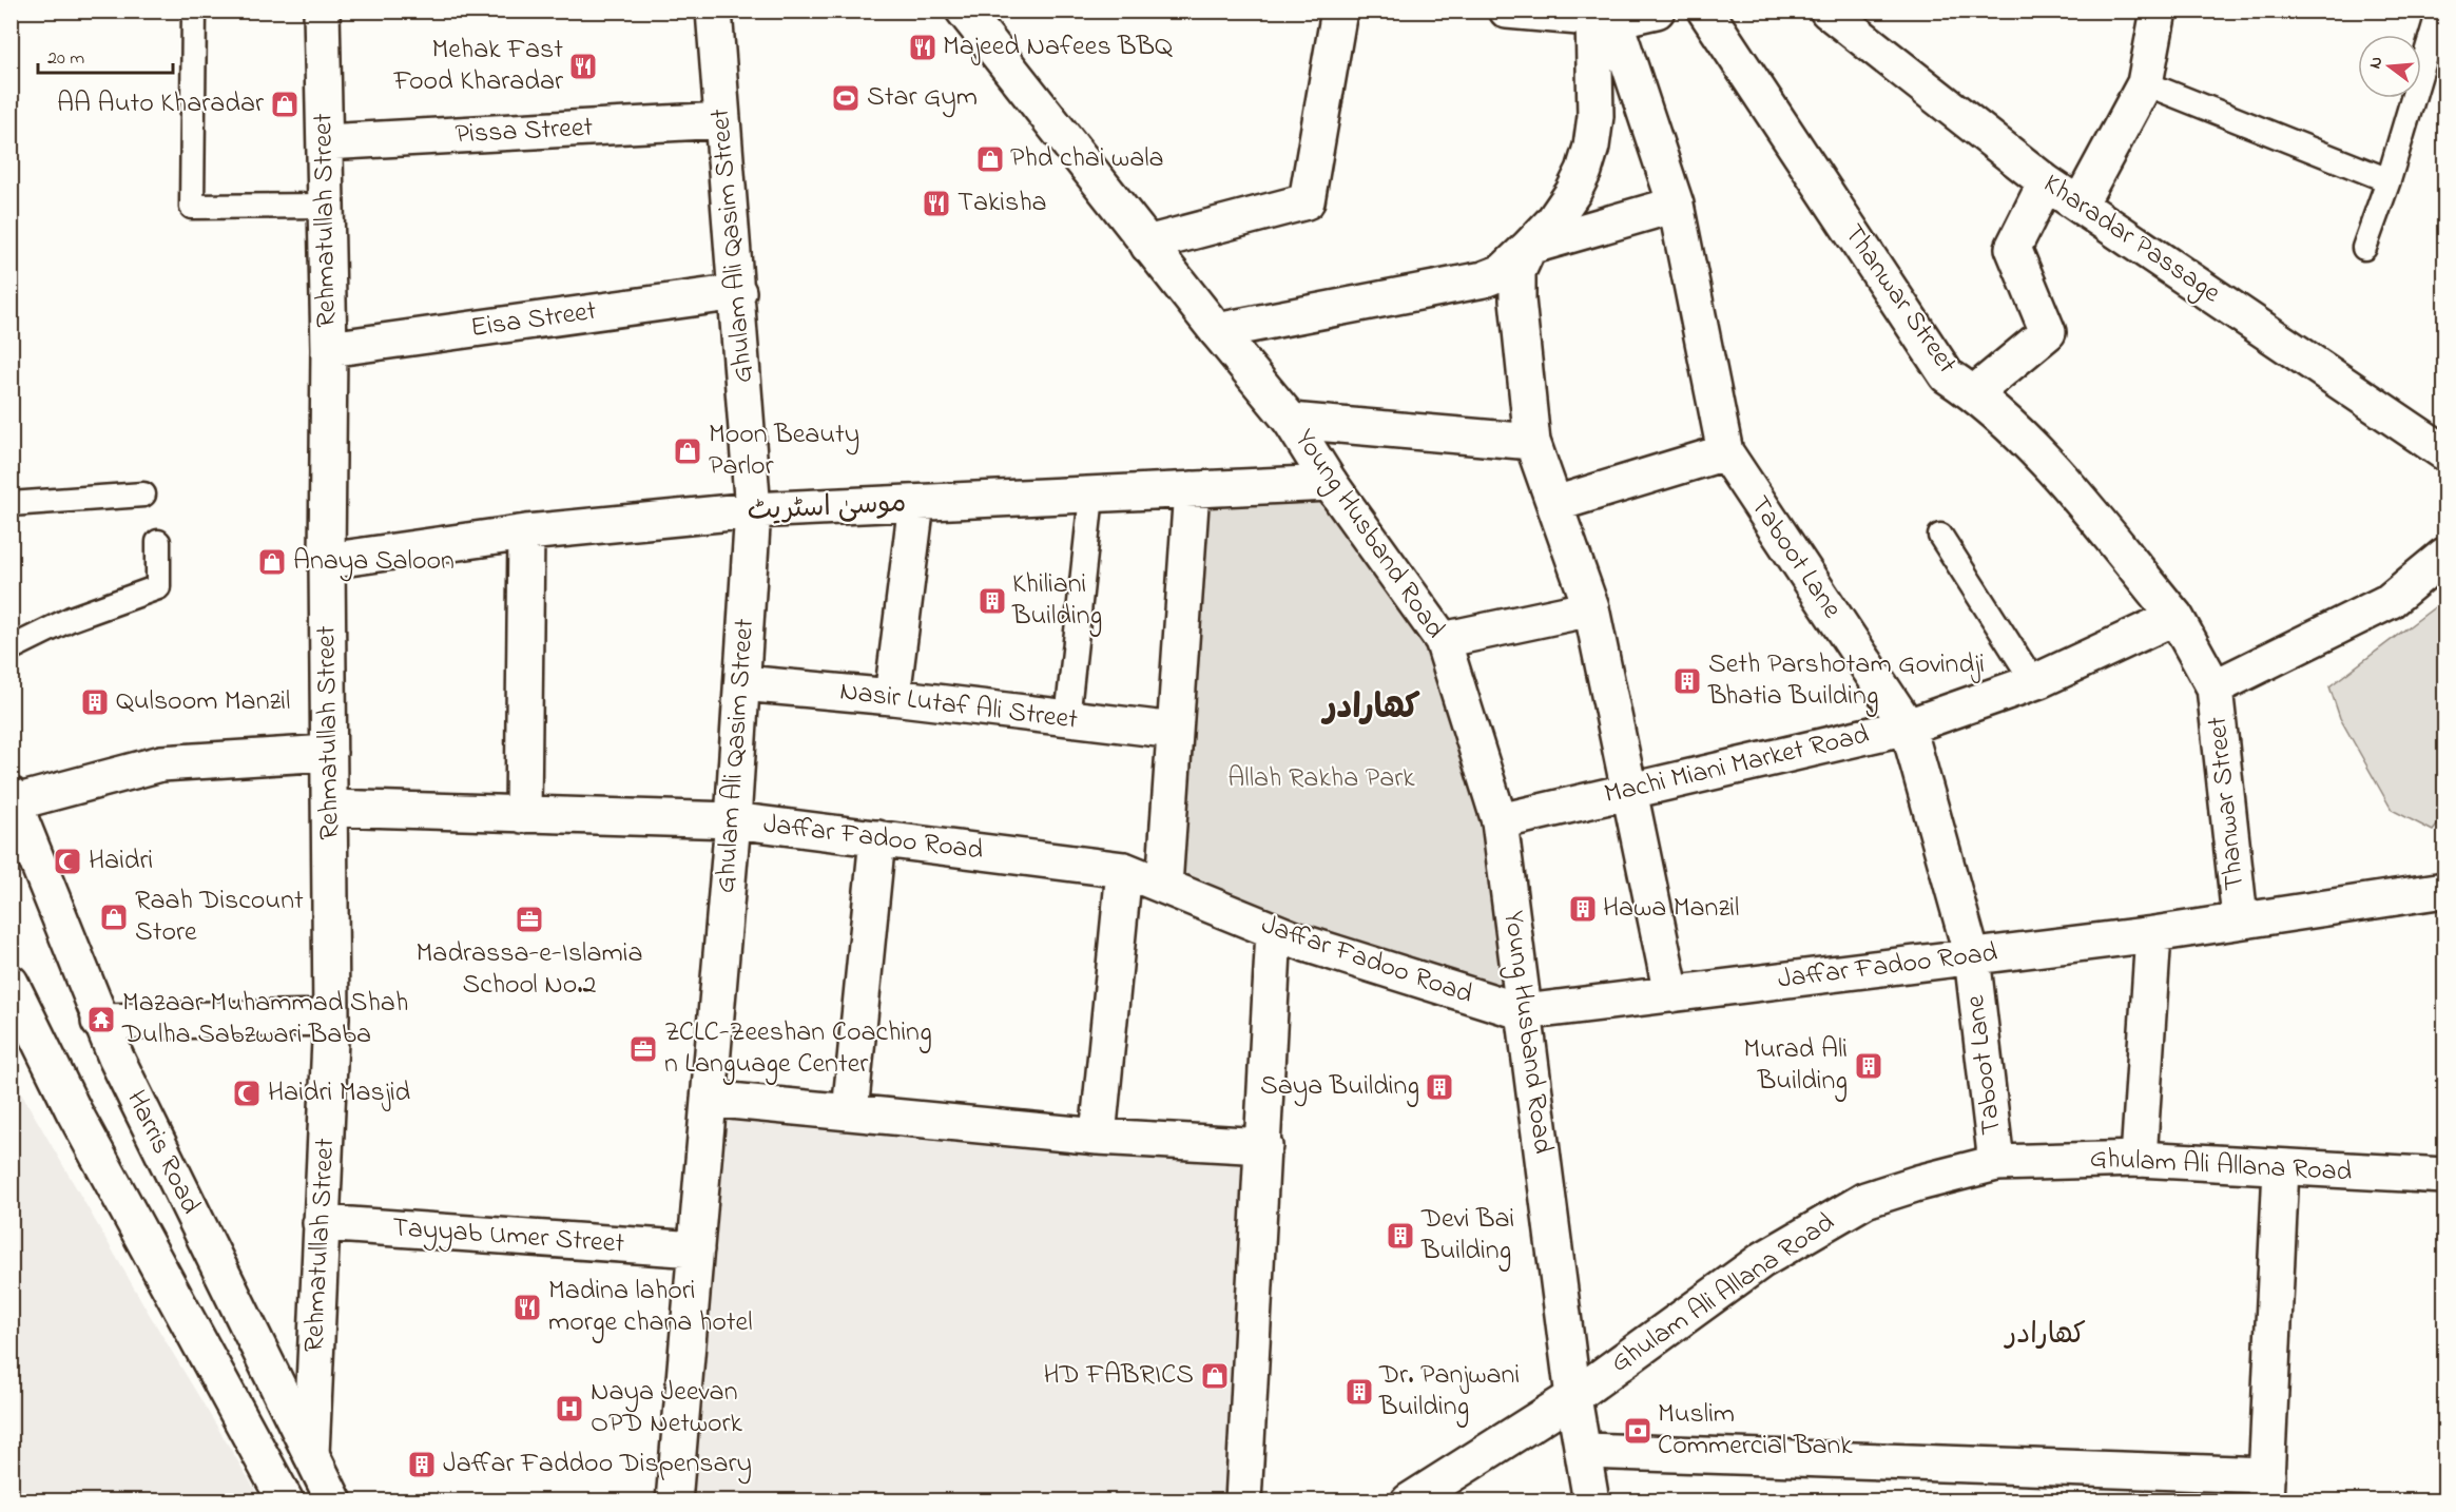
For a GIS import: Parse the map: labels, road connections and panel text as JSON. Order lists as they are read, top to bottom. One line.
{"streets":{"street":["Pissa Street","Rehmatullah Street","Kharadar Passage","Ghulam Ali Qasim Street","Thanwar Street","Eisa Street","موسیٰ اسٹریٹ","Young Husband Road","Taboot Lane","Nasir Lutaf Ali Street","Machi Miani Market Road","Jaffar Fadoo Road","Harris Road","Ghulam Ali Allana Road","Tayyab Umer Street"]},"crossings":[["Pissa Street","Rehmatullah Street"],["Pissa Street","Ghulam Ali Qasim Street"],["Rehmatullah Street","Eisa Street"],["Rehmatullah Street","موسیٰ اسٹریٹ"],["Rehmatullah Street","Jaffar Fadoo Road"],["Rehmatullah Street","Harris Road"],["Rehmatullah Street","Tayyab Umer Street"],["Ghulam Ali Qasim Street","Eisa Street"],["Ghulam Ali Qasim Street","موسیٰ اسٹریٹ"],["Ghulam Ali Qasim Street","Nasir Lutaf Ali Street"],["Ghulam Ali Qasim Street","Jaffar Fadoo Road"],["Ghulam Ali Qasim Street","Tayyab Umer Street"],["Thanwar Street","Machi Miani Market Road"],["Thanwar Street","Jaffar Fadoo Road"],["موسیٰ اسٹریٹ","Young Husband Road"],["Young Husband Road","Machi Miani Market Road"],["Young Husband Road","Jaffar Fadoo Road"],["Young Husband Road","Ghulam Ali Allana Road"],["Taboot Lane","Machi Miani Market Road"],["Taboot Lane","Jaffar Fadoo Road"],["Taboot Lane","Ghulam Ali Allana Road"]],"districts":["کھارادر","کھارادر"],"parks":["Allah Rakha Park"],"places":{"restaurant":["Majeed Nafees BBQ","Mehak Fast Food Kharadar","Takisha","Madina lahori morge chana hotel"],"sports":["Star Gym"],"shop":["AA Auto Kharadar","Phd chai wala","Moon Beauty Parlor","Anaya Saloon","Raah Discount Store","HD FABRICS"],"building":["Khiliani Building","Seth Parshotam Govindji Bhatia Building","Qulsoom Manzil","Hawa Manzil","Murad Ali Building","Saya Building","Devi Bai Building","Dr. Panjwani Building","Jaffar Faddoo Dispensary"],"mosque":["Haidri","Haidri Masjid"],"office":["Madrassa-e-Islamia School No.2","ZCLC-Zeeshan Coaching n Language Center"],"temple":["Mazaar Muhammad Shah Dulha Sabzwari Baba"],"hospital":["Naya Jeevan OPD Network"],"bank":["Muslim Commercial Bank"]},"scale_bar":"20 m","north":"left"}
